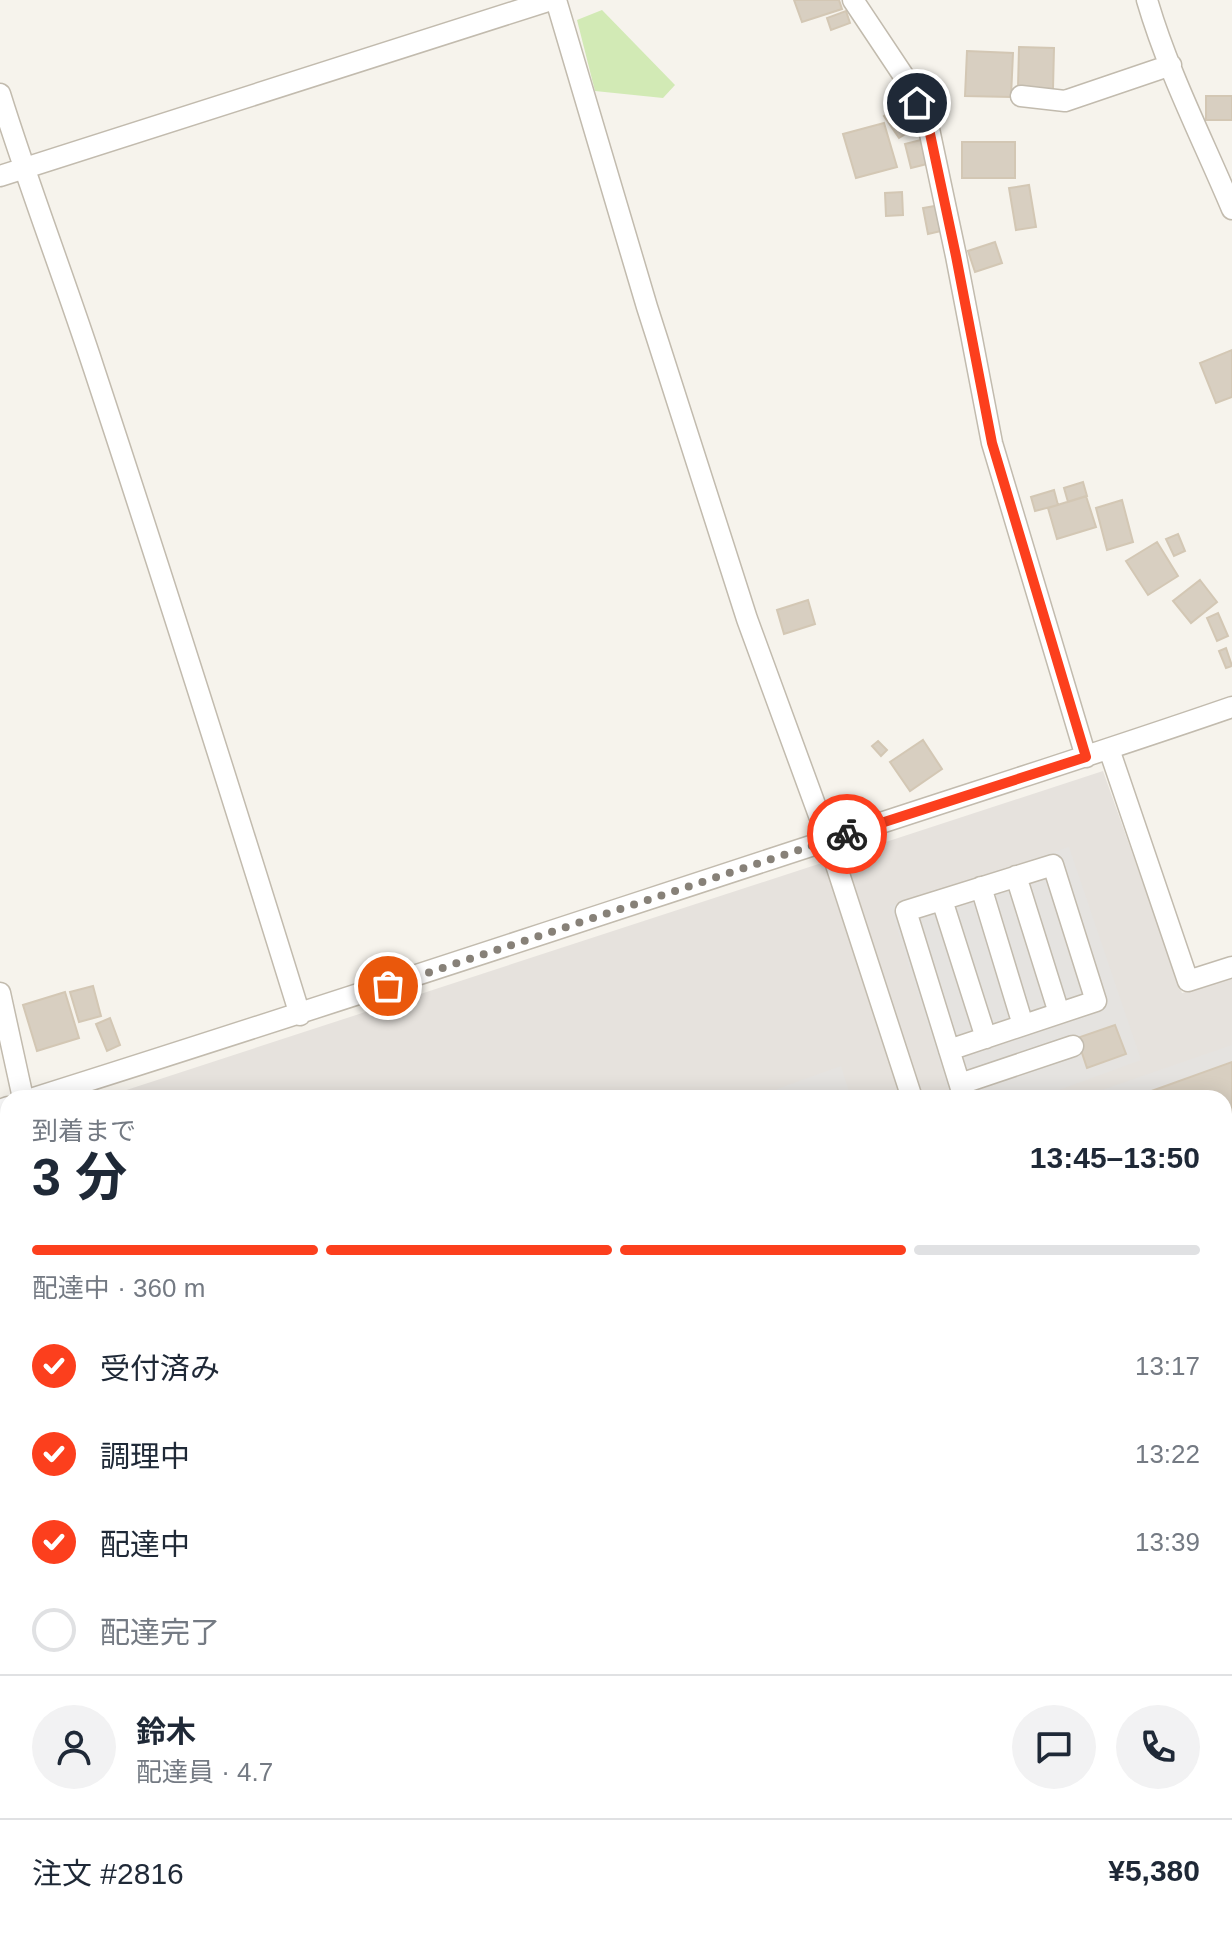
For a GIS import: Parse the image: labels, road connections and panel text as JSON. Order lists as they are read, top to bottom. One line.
{"page":{"heading":["3 分","到着まで","13:45–13:50"],"panel":["鈴木","配達員 · 4.7","注文 #2816","¥5,380"],"bar":"配達中 · 360 m","list":[["受付済み","13:17"],["調理中","13:22"],["配達中","13:39"],"配達完了"]}}
